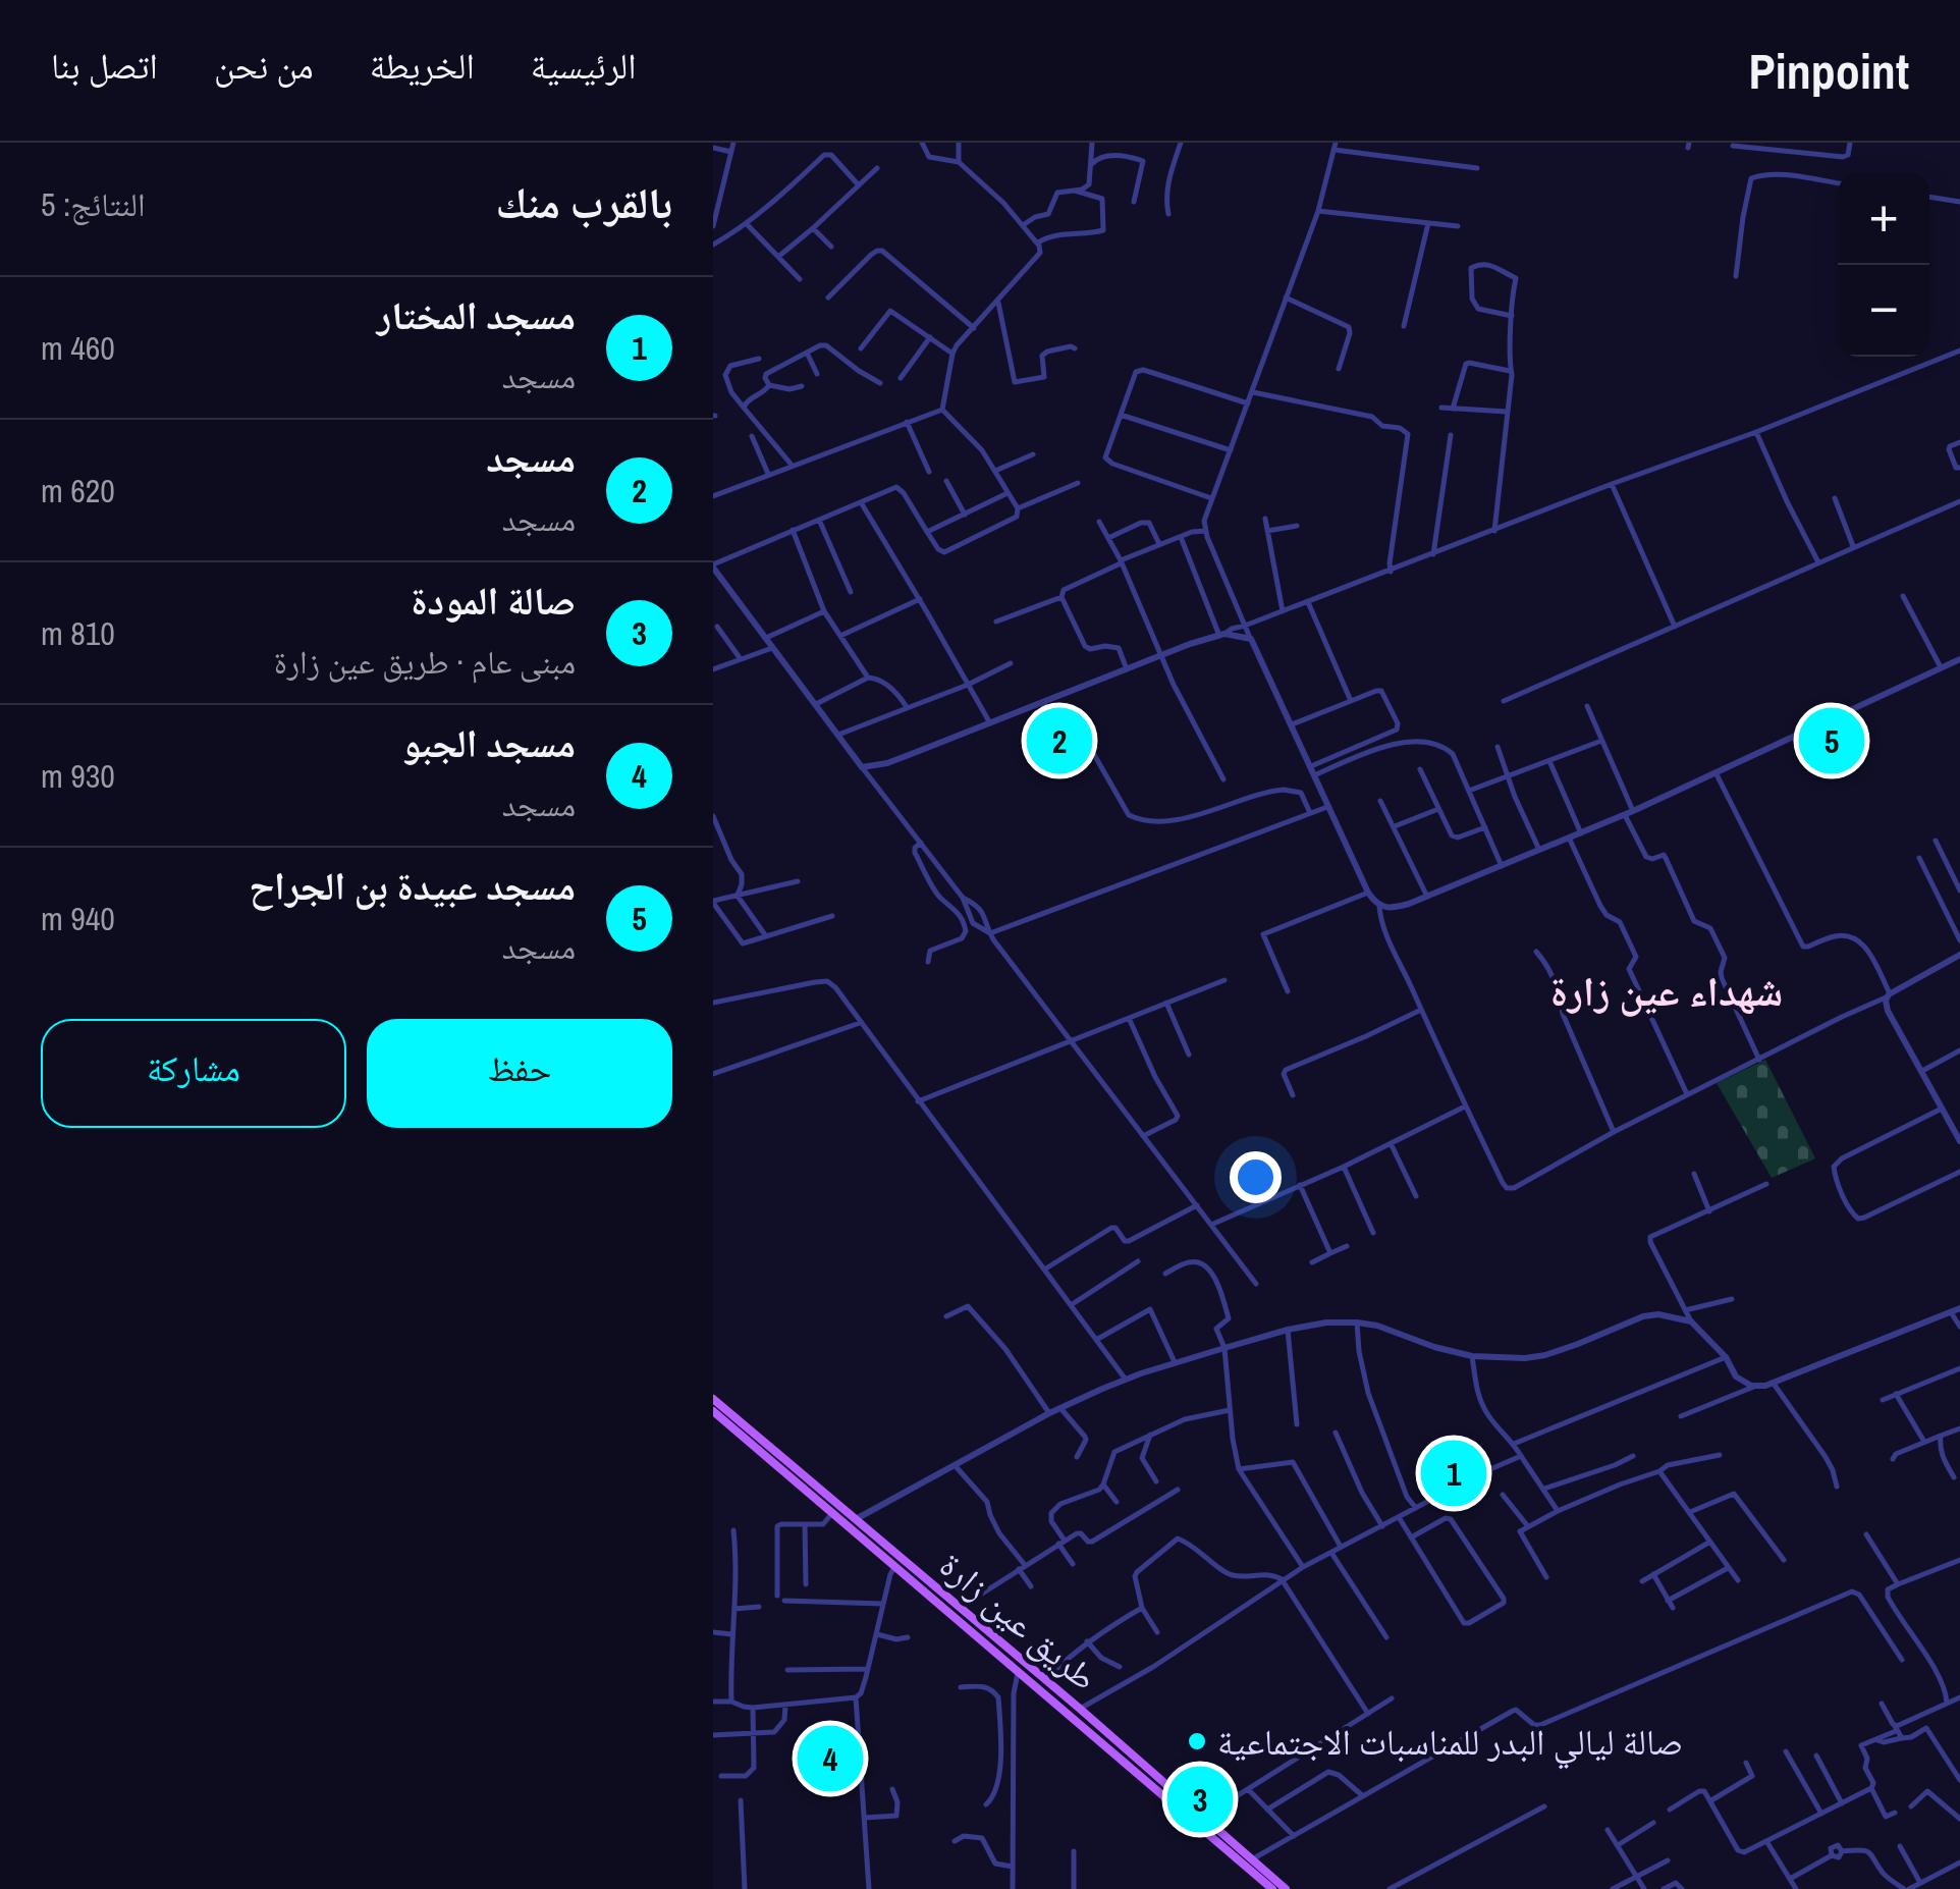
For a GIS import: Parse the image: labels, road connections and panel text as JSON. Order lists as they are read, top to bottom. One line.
{"streets":{"main road":["طريق عين زارة"]},"districts":["شهداء عين زارة"],"places":["صالة ليالي البدر للمناسبات الاجتماعية"],"page":{"header":"Pinpoint","nav":["الرئيسية","الخريطة","من نحن","اتصل بنا"],"heading":["بالقرب منك","النتائج: 5"],"map_buttons":["+","−"],"list":[{"mark":"1","name":"مسجد المختار","note":"مسجد","value":"460 m"},{"mark":"2","name":"مسجد","note":"مسجد","value":"620 m"},{"mark":"3","name":"صالة المودة","note":"مبنى عام · طريق عين زارة","value":"810 m"},{"mark":"4","name":"مسجد الجبو","note":"مسجد","value":"930 m"},{"mark":"5","name":"مسجد عبيدة بن الجراح","note":"مسجد","value":"940 m"}],"pins":["2","5","1","4","3"],"buttons":["حفظ","مشاركة"]}}
